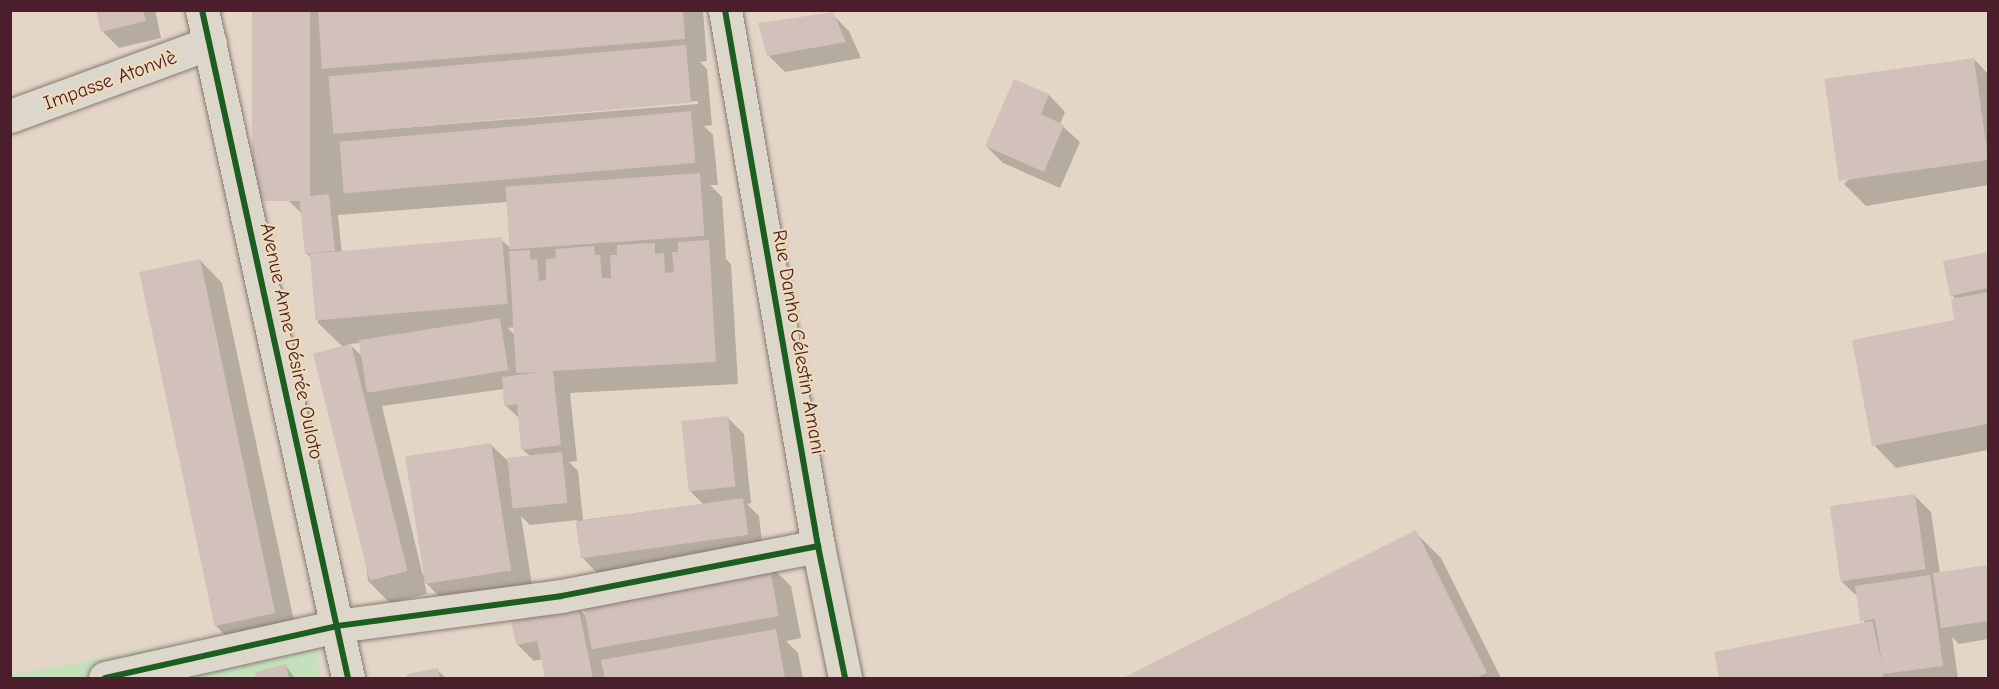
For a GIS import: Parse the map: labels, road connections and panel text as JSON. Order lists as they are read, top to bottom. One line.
{"streets":{"street":["Impasse Atonvlè","Avenue Anne Désirée Ouloto","Rue Danho Célestin Amani"]},"crossings":[["Impasse Atonvlè","Avenue Anne Désirée Ouloto"]]}
